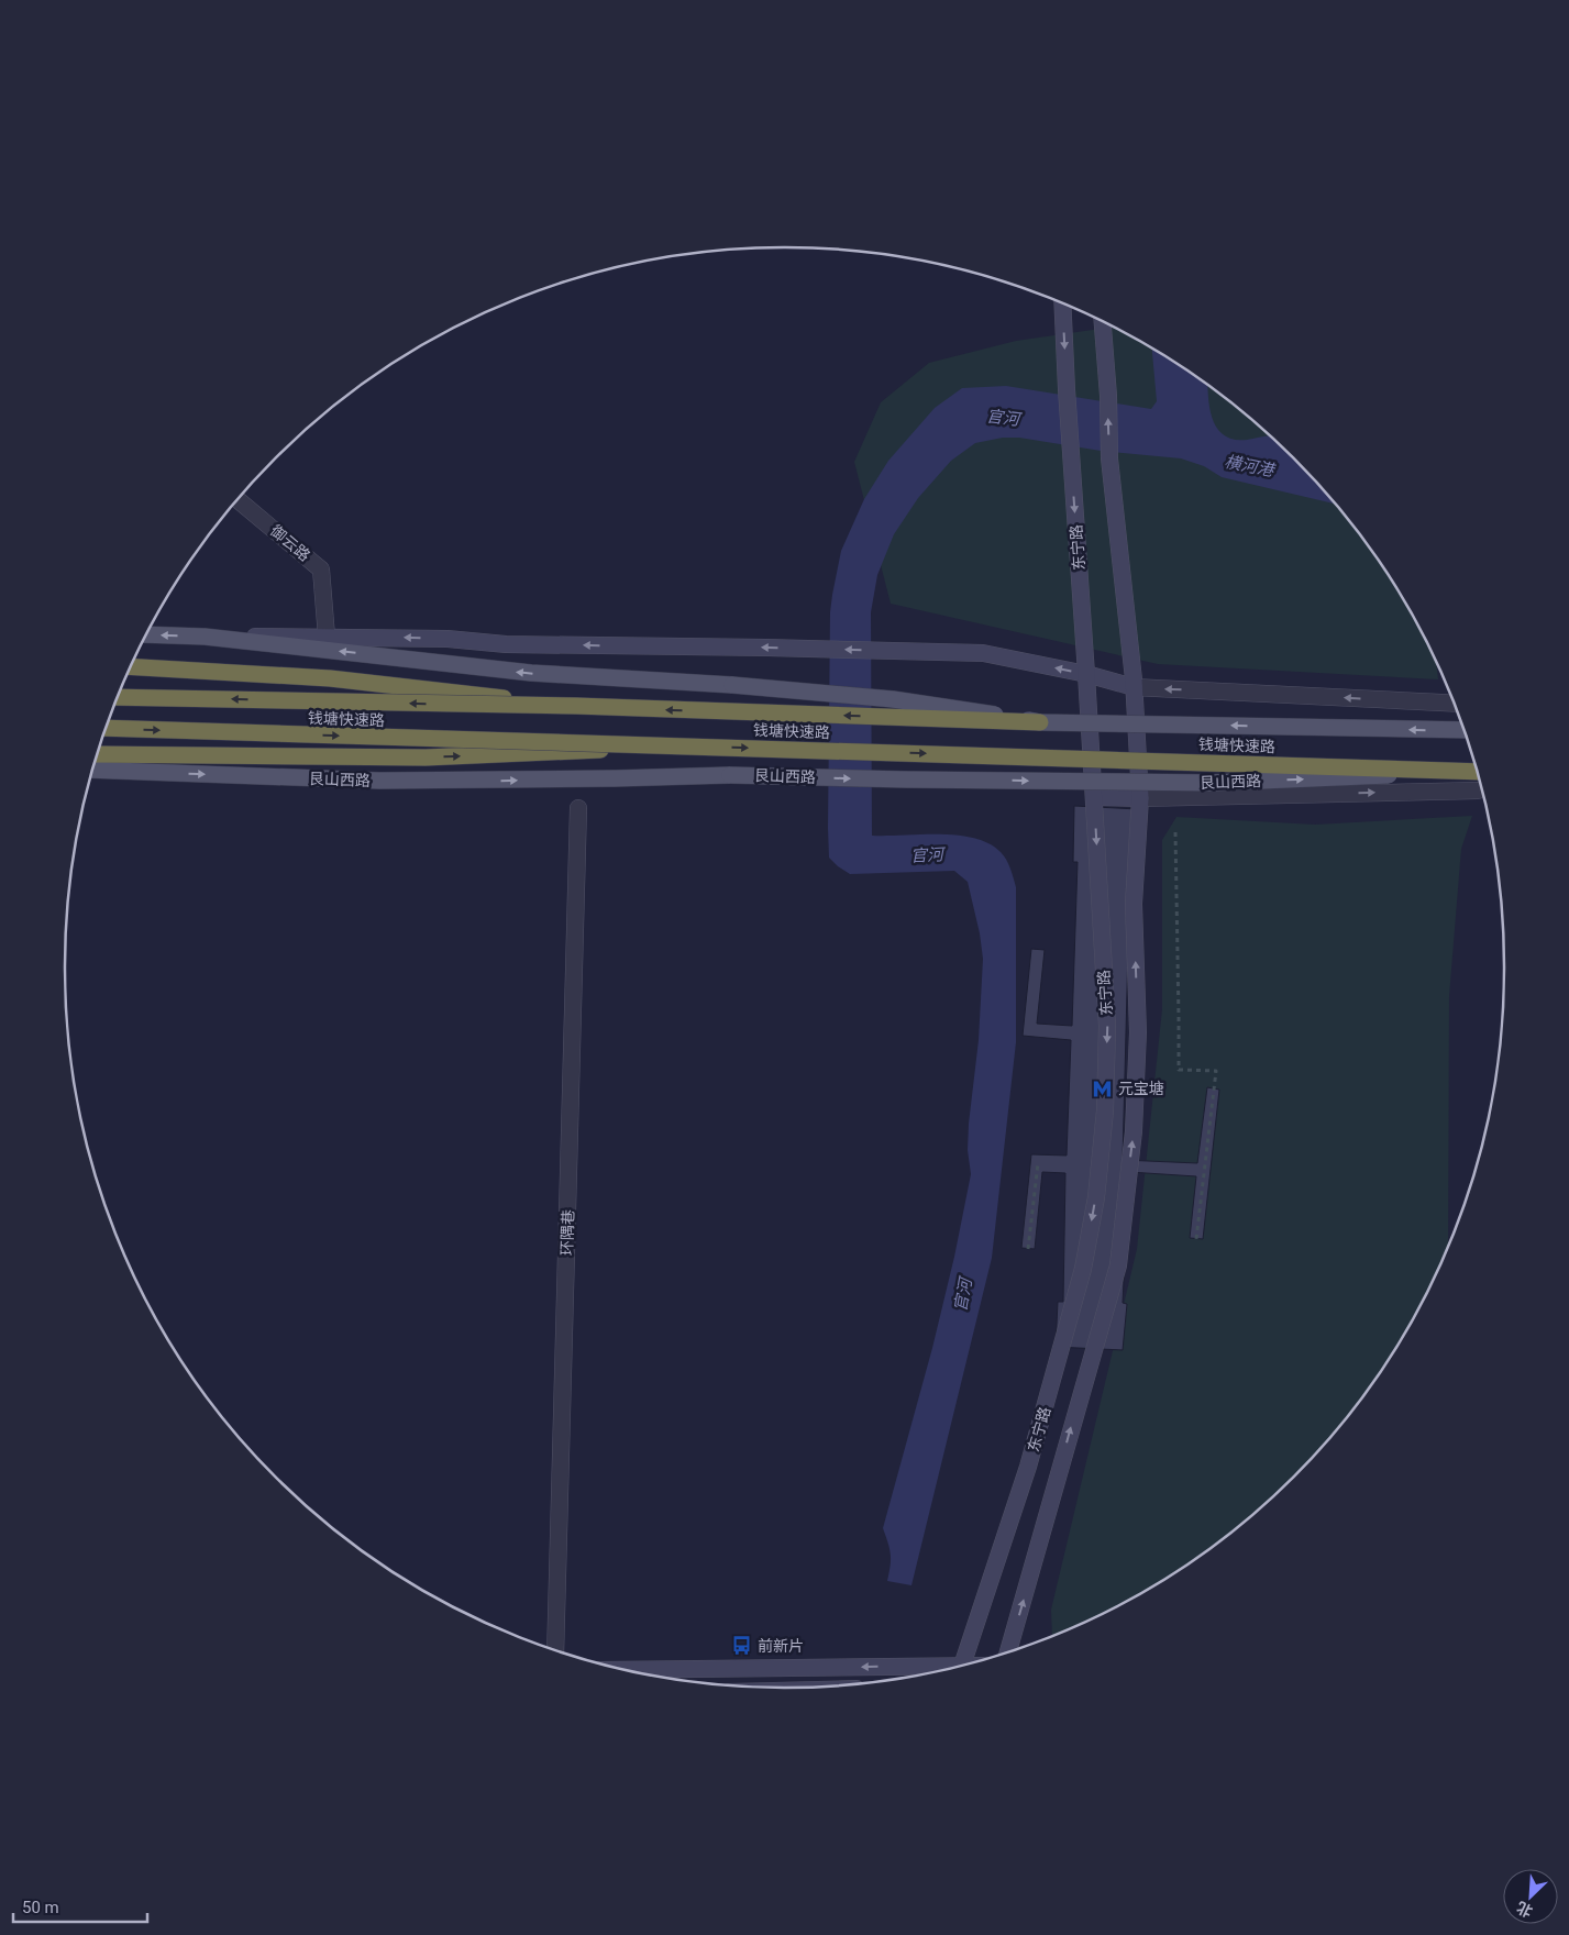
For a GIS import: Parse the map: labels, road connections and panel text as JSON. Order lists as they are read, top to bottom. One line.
{"streets":{"highway":["钱塘快速路"],"main road":["东宁路","艮山西路"],"street":["御云路","环隅巷"]},"crossings":[["东宁路","艮山西路"]],"one_way":["艮山西路"],"water":["官河","横河港"],"places":{"metro station":["元宝塘"],"bus stop":["前新片"]},"scale_bar":"50 m","north":"bottom left"}
